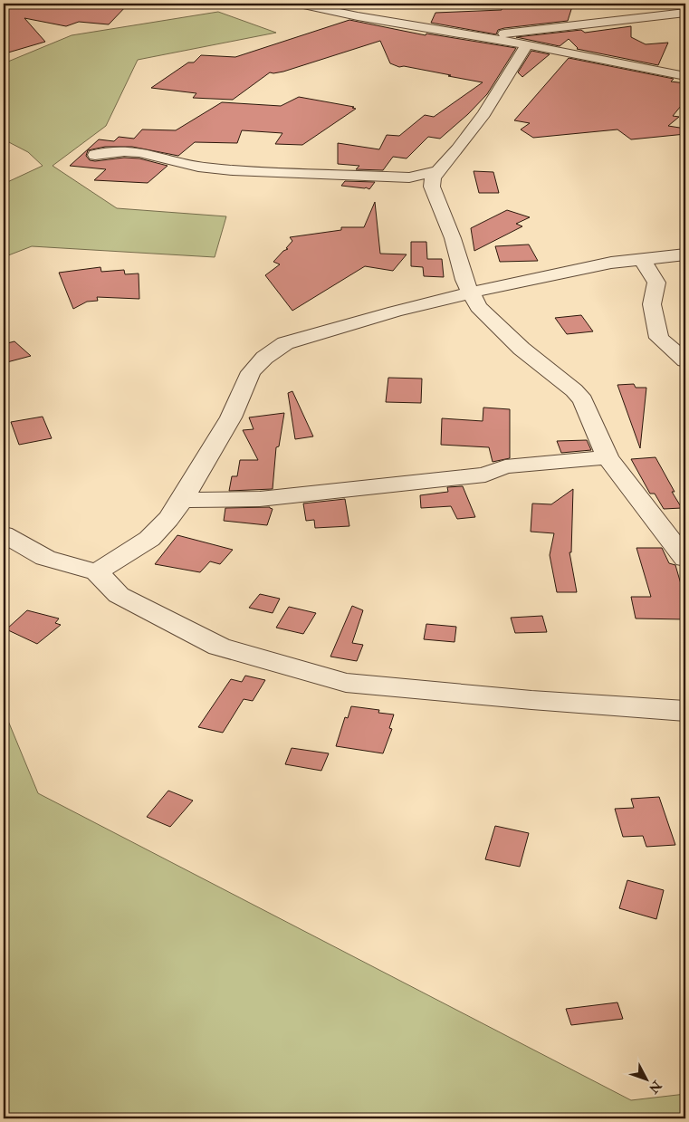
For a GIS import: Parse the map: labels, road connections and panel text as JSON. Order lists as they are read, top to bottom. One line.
{"north":"bottom right"}
